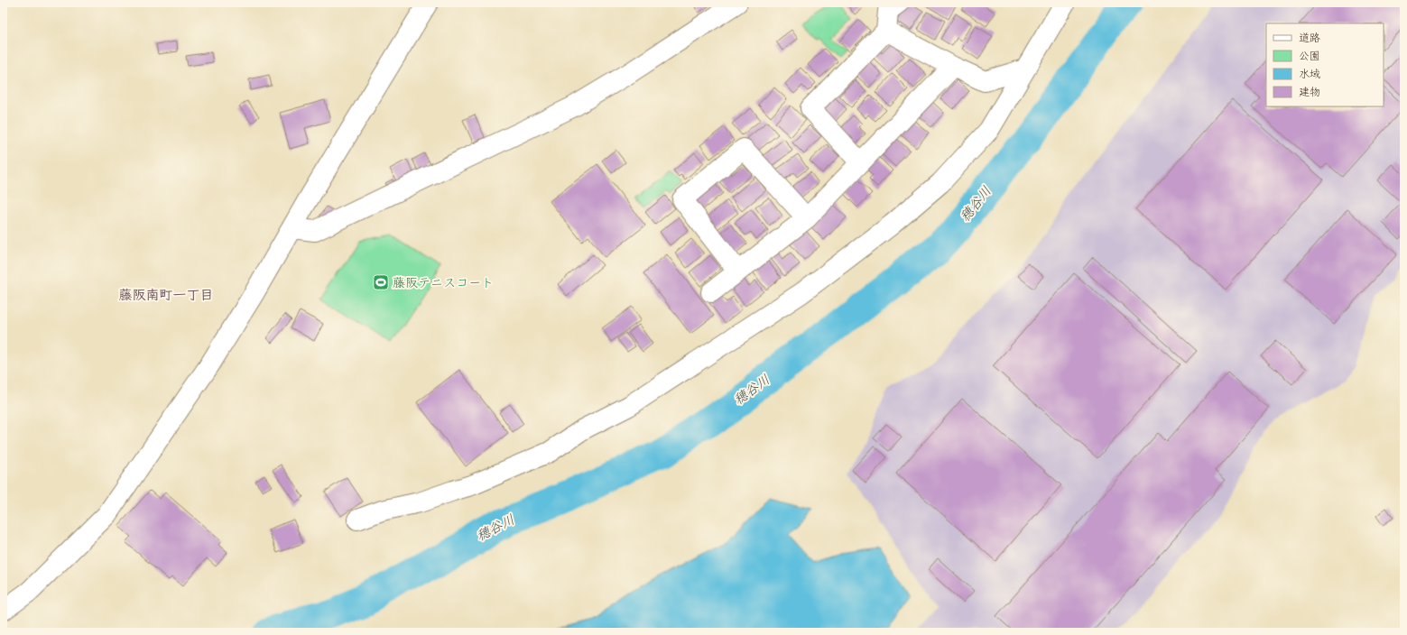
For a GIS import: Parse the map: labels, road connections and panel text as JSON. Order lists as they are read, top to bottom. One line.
{"districts":["藤阪南町一丁目"],"water":["穂谷川"],"places":{"sports":["藤阪テニスコート"]},"legend":["道路","公園","水域","建物"]}
